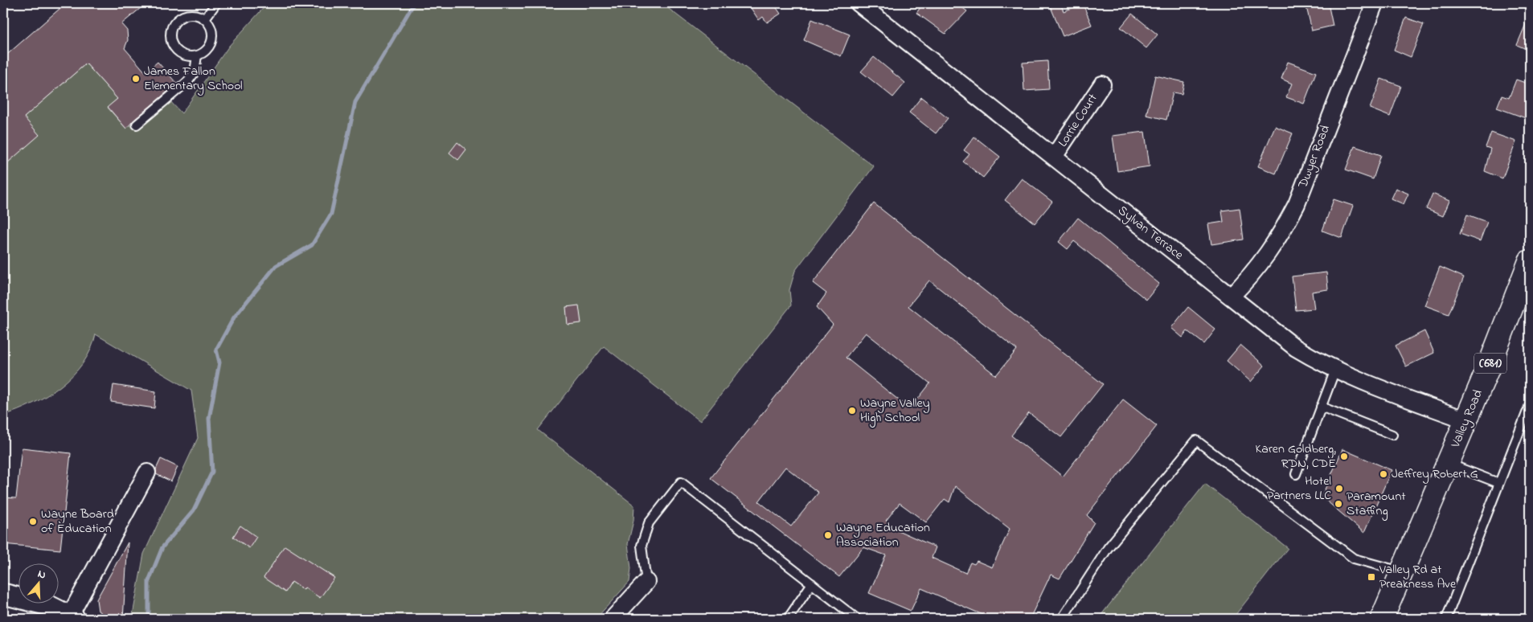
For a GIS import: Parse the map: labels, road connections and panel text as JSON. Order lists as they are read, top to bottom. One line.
{"streets":{"main road":["(681)","Valley Road"],"street":["Lorrie Court","Dwyer Road","Sylvan Terrace"]},"crossings":[["Lorrie Court","Sylvan Terrace"],["Dwyer Road","Sylvan Terrace"],["Sylvan Terrace","Valley Road"]],"places":{"other":["James Fallon Elementary School","Wayne Valley High School","Karen Goldberg, RDN, CDE","Jeffrey Robert G","Hotel Partners LLC","Paramount Staffing","Wayne Board of Education","Wayne Education Association"],"transit":["Valley Rd at Preakness Ave"]},"north":"top"}
